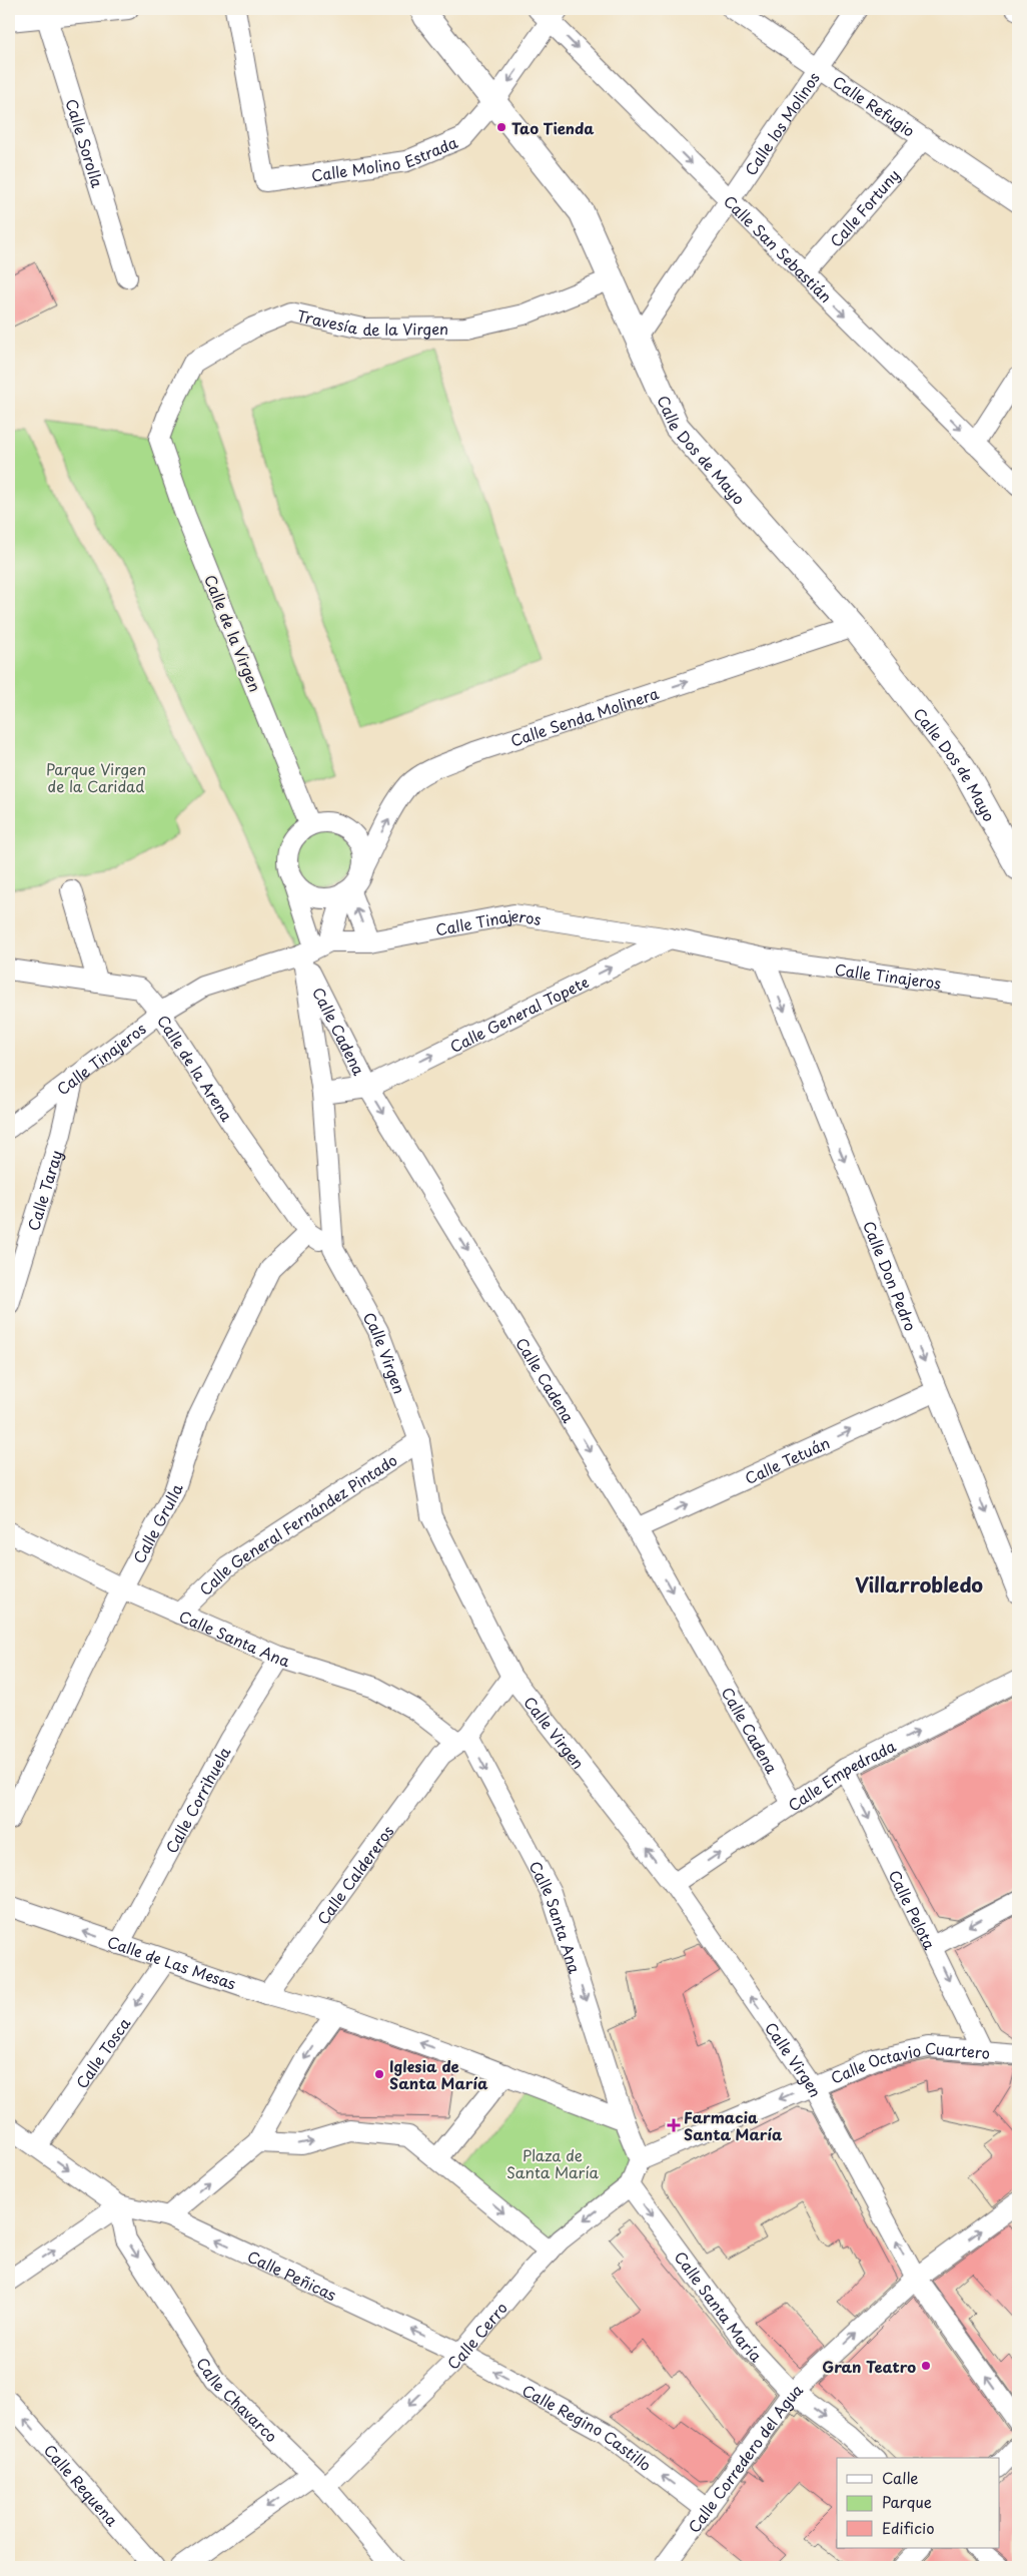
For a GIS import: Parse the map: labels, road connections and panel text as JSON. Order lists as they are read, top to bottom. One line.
{"streets":{"street":["Calle Refugio","Calle los Molinos","Calle Sorolla","Calle Molino Estrada","Calle Fortuny","Calle San Sebastián","Travesía de la Virgen","Calle Dos de Mayo","Calle de la Virgen","Calle Senda Molinera","Calle Tinajeros","Calle General Topete","Calle Cadena","Calle de la Arena","Calle Taray","Calle Don Pedro","Calle Virgen","Calle Tetuán","Calle Grulla","Calle General Fernández Pintado","Calle Santa Ana","Calle Empedrada","Calle Corrihuela","Calle Caldereros","Calle Pelota","Calle de Las Mesas","Calle Tosca","Calle Octavio Cuartero","Calle Peñicas","Calle Santa María","Calle Cerro","Calle Chavarco","Calle Regino Castillo","Calle Corredero del Agua","Calle Requena"]},"crossings":[["Calle Refugio","Calle los Molinos"],["Calle Refugio","Calle Fortuny"],["Calle los Molinos","Calle San Sebastián"],["Calle los Molinos","Calle Dos de Mayo"],["Calle Molino Estrada","Calle San Sebastián"],["Calle Molino Estrada","Calle Dos de Mayo"],["Calle Fortuny","Calle San Sebastián"],["Travesía de la Virgen","Calle Dos de Mayo"],["Travesía de la Virgen","Calle de la Virgen"],["Calle Dos de Mayo","Calle Senda Molinera"],["Calle de la Virgen","Calle Senda Molinera"],["Calle Tinajeros","Calle General Topete"],["Calle Tinajeros","Calle Cadena"],["Calle Tinajeros","Calle de la Arena"],["Calle Tinajeros","Calle Taray"],["Calle Tinajeros","Calle Don Pedro"],["Calle Tinajeros","Calle Virgen"],["Calle General Topete","Calle Cadena"],["Calle General Topete","Calle Virgen"],["Calle Cadena","Calle Virgen"],["Calle Cadena","Calle Tetuán"],["Calle Cadena","Calle Empedrada"],["Calle de la Arena","Calle Virgen"],["Calle de la Arena","Calle Grulla"],["Calle Don Pedro","Calle Tetuán"],["Calle Virgen","Calle General Fernández Pintado"],["Calle Virgen","Calle Empedrada"],["Calle Virgen","Calle Octavio Cuartero"],["Calle Virgen","Calle Corredero del Agua"],["Calle Grulla","Calle Santa Ana"],["Calle General Fernández Pintado","Calle Santa Ana"],["Calle Santa Ana","Calle Corrihuela"],["Calle Santa Ana","Calle Caldereros"],["Calle Empedrada","Calle Pelota"],["Calle Corrihuela","Calle de Las Mesas"],["Calle Caldereros","Calle de Las Mesas"],["Calle Pelota","Calle Octavio Cuartero"],["Calle de Las Mesas","Calle Tosca"],["Calle Peñicas","Calle Cerro"],["Calle Peñicas","Calle Chavarco"],["Calle Peñicas","Calle Regino Castillo"],["Calle Santa María","Calle Cerro"],["Calle Santa María","Calle Corredero del Agua"],["Calle Cerro","Calle Chavarco"],["Calle Cerro","Calle Regino Castillo"],["Calle Regino Castillo","Calle Corredero del Agua"]],"one_way":["Calle San Sebastián","Calle Senda Molinera","Calle General Topete","Calle Cadena","Calle Don Pedro","Calle Virgen","Calle Tetuán","Calle Santa Ana","Calle Empedrada","Calle Pelota","Calle Octavio Cuartero","Calle Santa María","Calle Cerro","Calle Chavarco","Calle Regino Castillo","Calle Corredero del Agua","Calle Requena"],"districts":["Villarrobledo"],"parks":["Parque Virgen de la Caridad","Plaza de Santa María"],"places":{"other":["Tao Tienda","Iglesia de Santa María","Gran Teatro"],"health":["Farmacia Santa María"]},"legend":["Calle","Parque","Edificio"]}
